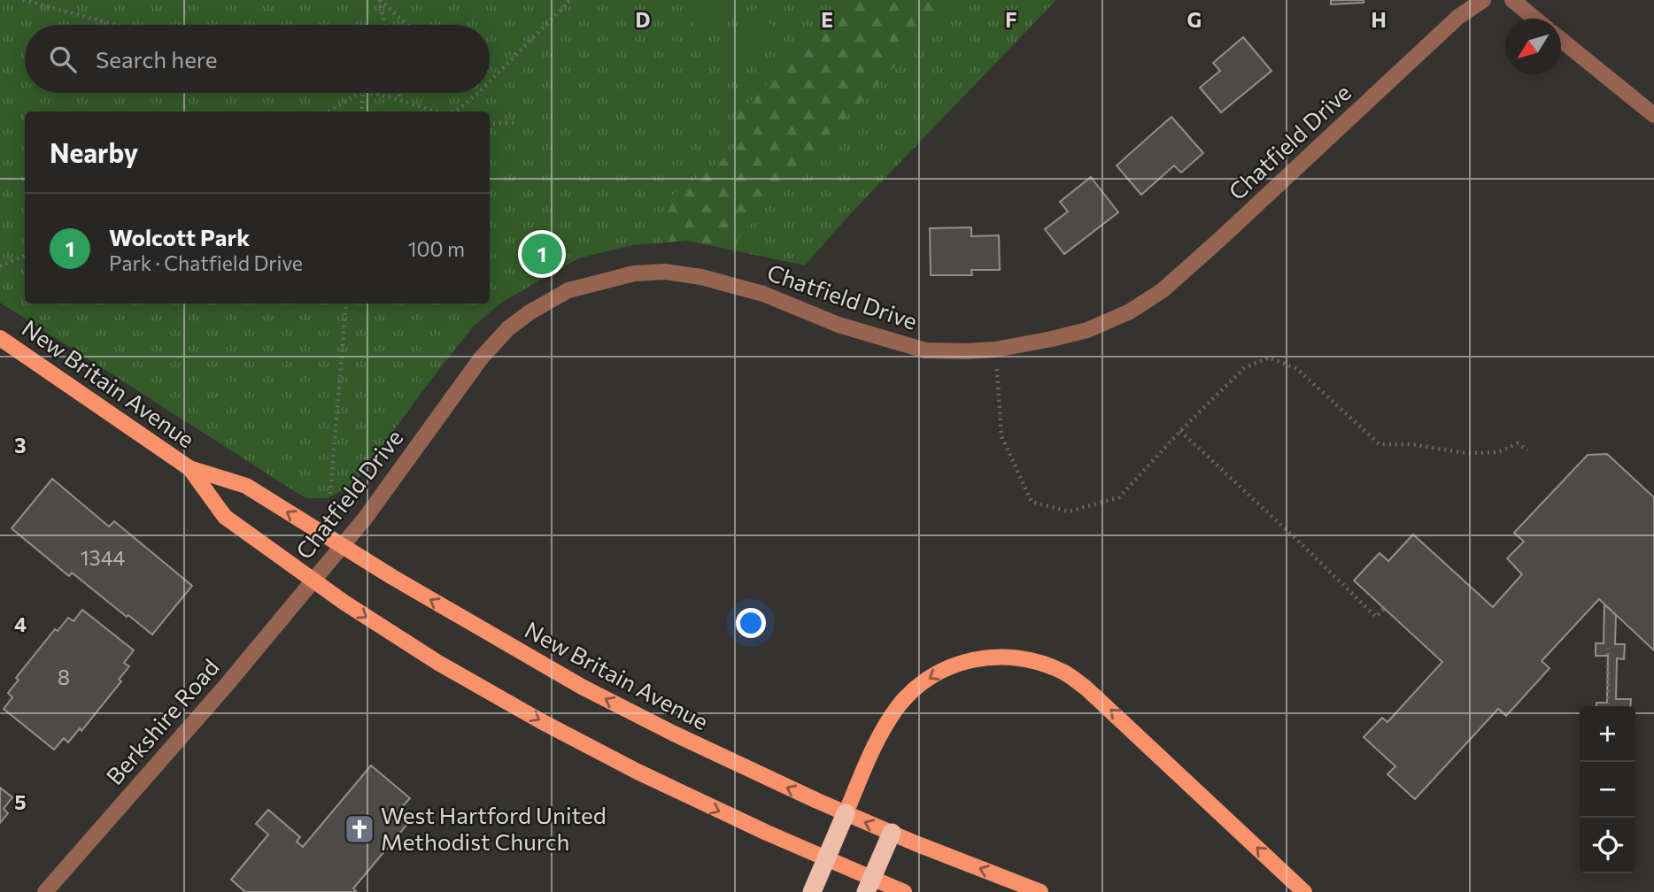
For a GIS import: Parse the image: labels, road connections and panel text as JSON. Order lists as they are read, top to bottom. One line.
{"streets":{"main road":["New Britain Avenue"],"street":["Chatfield Drive","Berkshire Road"]},"crossings":[["Chatfield Drive","New Britain Avenue"],["Chatfield Drive","Berkshire Road"],["New Britain Avenue","Berkshire Road"]],"places":{"church":["West Hartford United Methodist Church"]},"house_numbers":["1344","8"],"north":"bottom left","page":{"search":"Search here","heading":"Nearby","list":[{"mark":"1","name":"Wolcott Park","note":"Park · Chatfield Drive","value":"100 m"}],"pins":"1","map_buttons":["+","−"]},"grid":{"columns":["D","E","F","G","H"],"rows":["3","4","5"]}}
